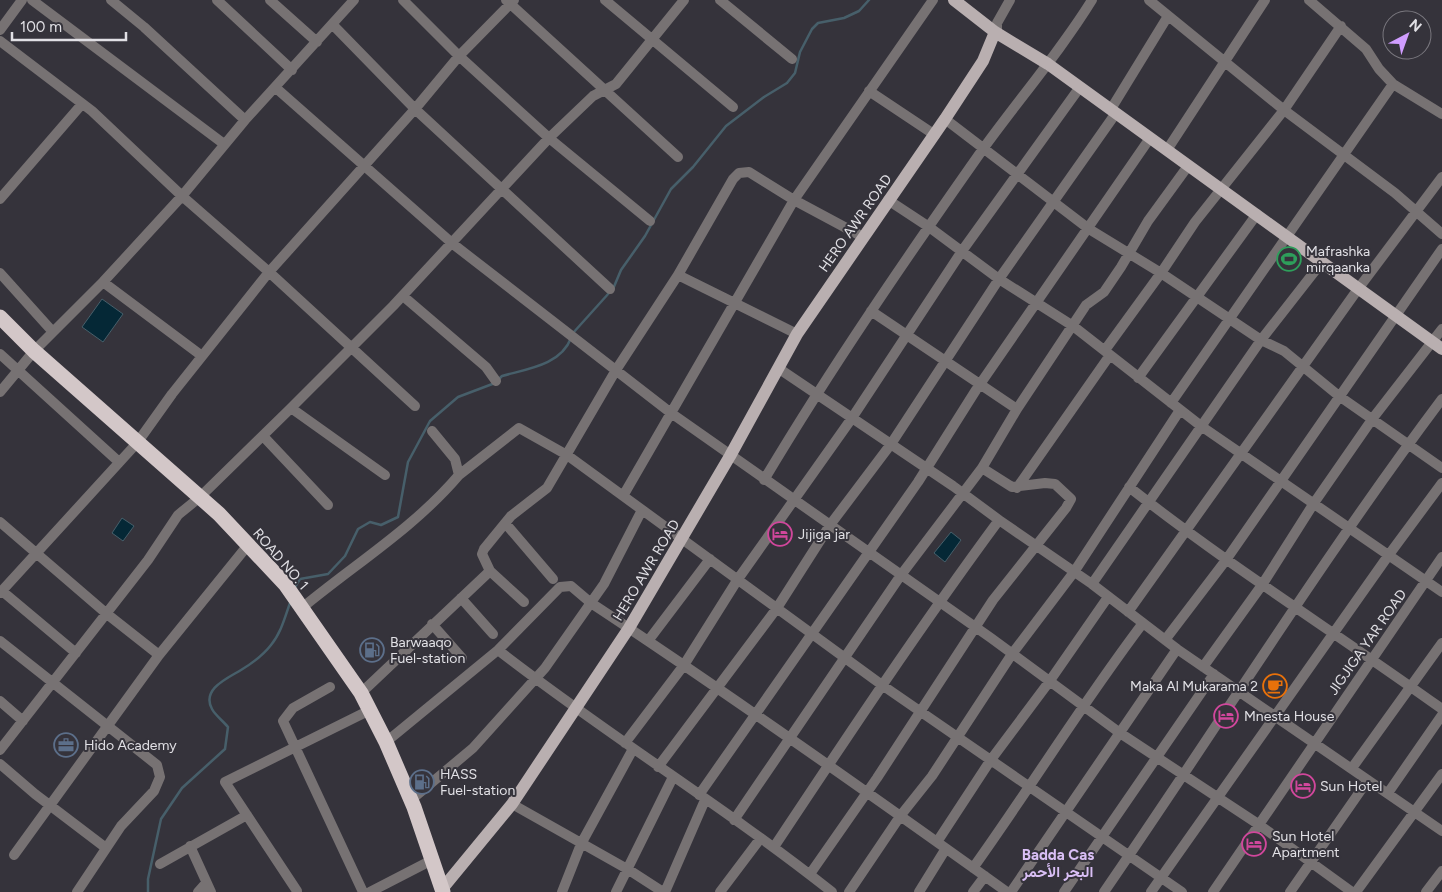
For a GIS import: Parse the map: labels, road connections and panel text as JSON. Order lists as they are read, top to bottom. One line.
{"streets":{"highway":["ROAD NO. 1"],"main road":["HERO AWR ROAD"],"street":["JIGJIGA YAR ROAD"]},"crossings":[["HERO AWR ROAD","ROAD NO. 1"]],"districts":["Badda Cas البحر الأحمر"],"places":{"sports":["Mafrashka mirqaanka"],"hotel":["Jijiga jar","Mnesta House","Sun Hotel","Sun Hotel Apartment"],"fuel station":["Barwaaqo Fuel-station","HASS Fuel-station"],"cafe":["Maka Al Mukarama 2"],"office":["Hido Academy"]},"scale_bar":"100 m","north":"top right"}
